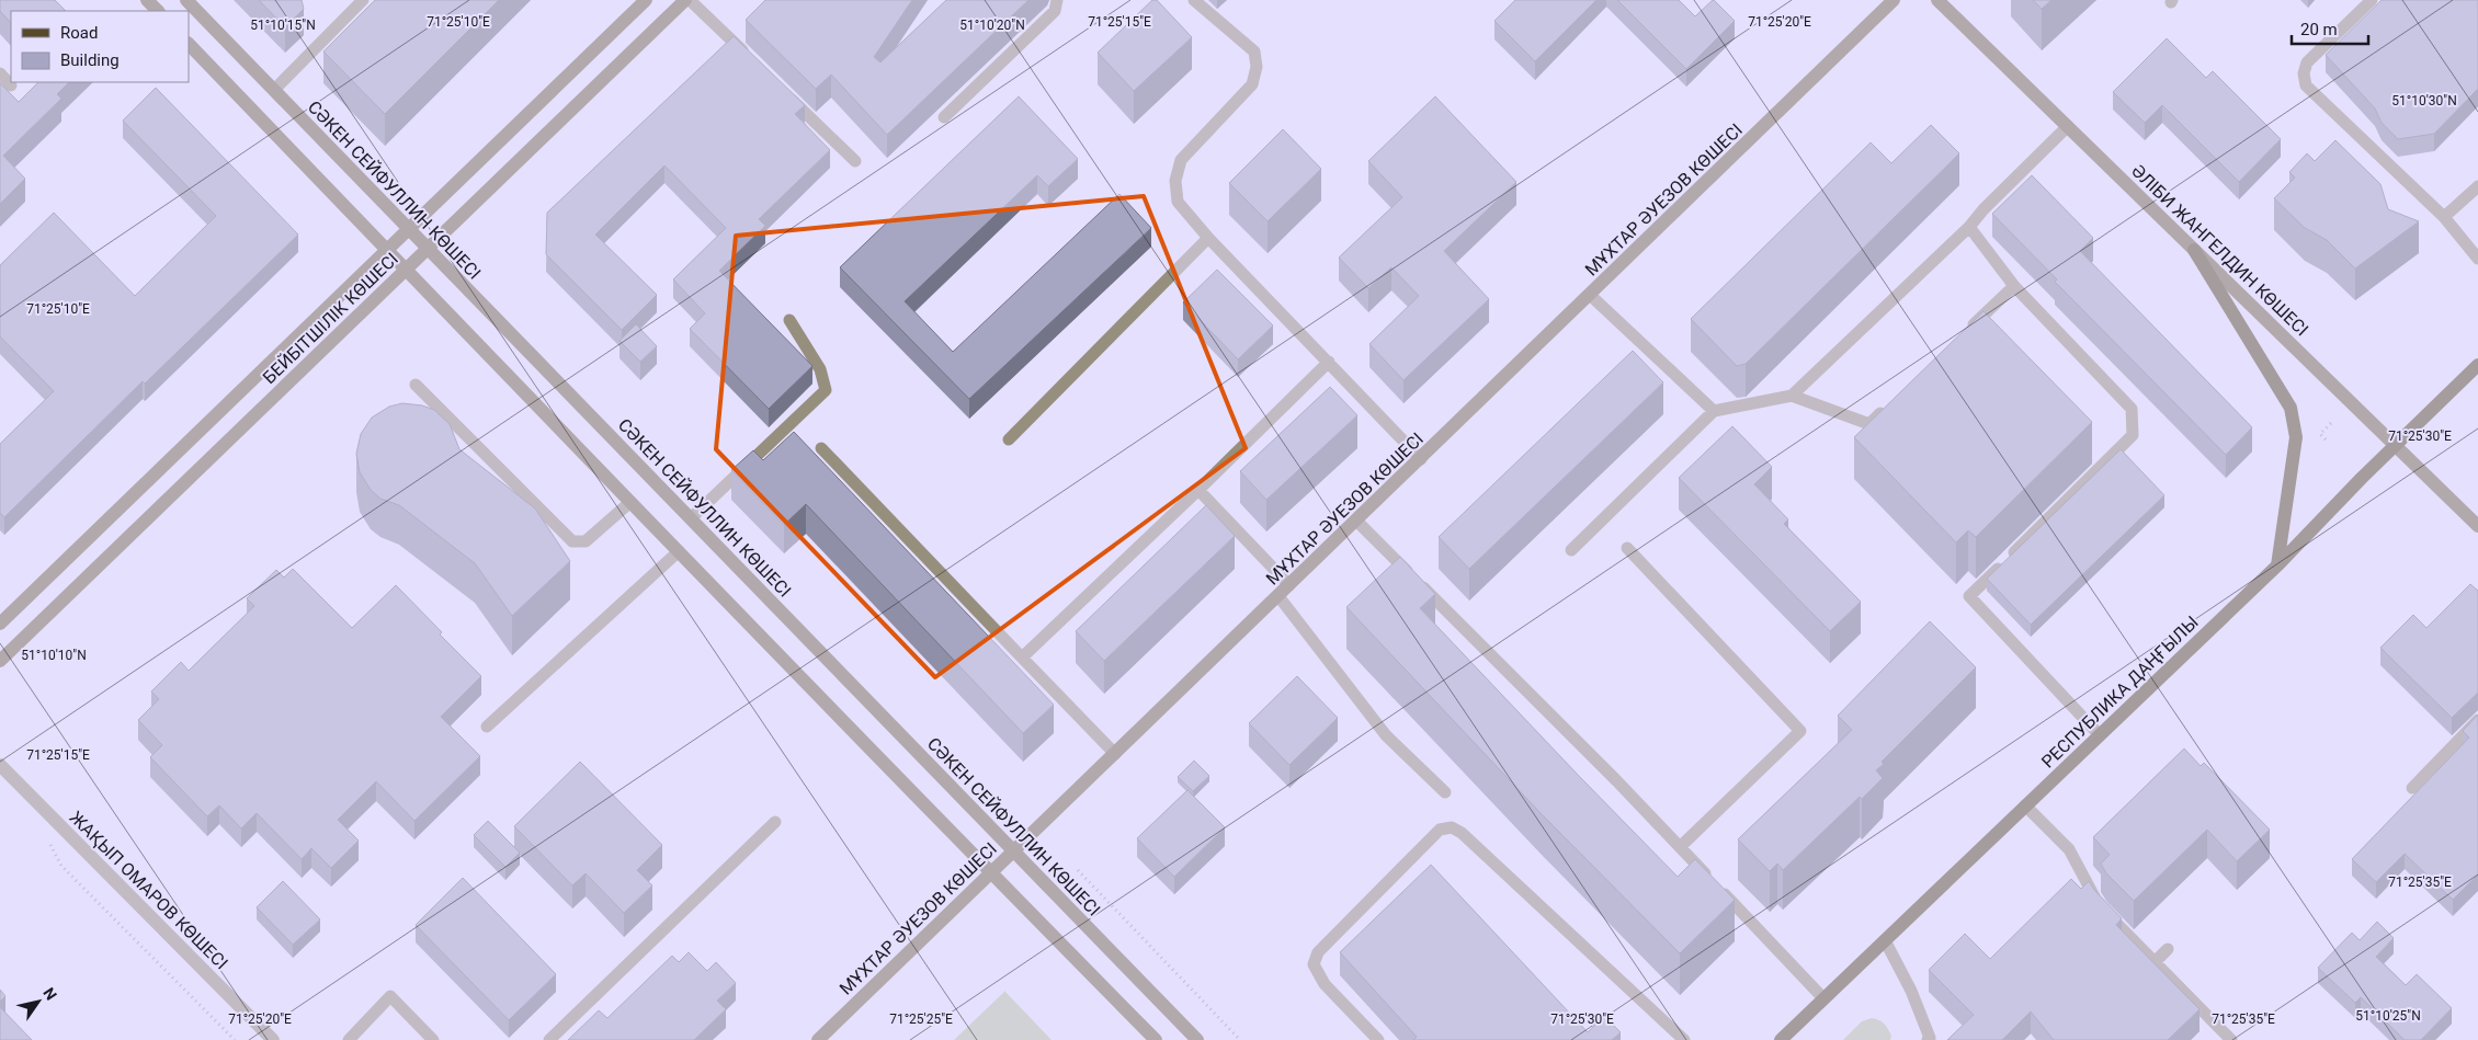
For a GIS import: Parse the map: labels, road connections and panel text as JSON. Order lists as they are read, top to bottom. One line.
{"streets":{"main road":["СӘКЕН СЕЙФУЛЛИН КӨШЕСІ","МҰХТАР ӘУЕЗОВ КӨШЕСІ","ӘЛІБИ ЖАНГЕЛДИН КӨШЕСІ","БЕЙБІТШІЛІК КӨШЕСІ","РЕСПУБЛИКА ДАҢҒЫЛЫ"],"street":["ЖАҚЫП ОМАРОВ КӨШЕСІ"]},"crossings":[["СӘКЕН СЕЙФУЛЛИН КӨШЕСІ","МҰХТАР ӘУЕЗОВ КӨШЕСІ"],["СӘКЕН СЕЙФУЛЛИН КӨШЕСІ","БЕЙБІТШІЛІК КӨШЕСІ"],["ӘЛІБИ ЖАНГЕЛДИН КӨШЕСІ","РЕСПУБЛИКА ДАҢҒЫЛЫ"]],"legend":["Road","Building"],"scale_bar":"20 m","north":"top right","coordinates":["71°25'10\"E","71°25'15\"E","71°25'20\"E","51°10'15\"N","51°10'20\"N","51°10'30\"N","71°25'30\"E","51°10'10\"N","71°25'35\"E","51°10'25\"N","71°25'25\"E"]}
